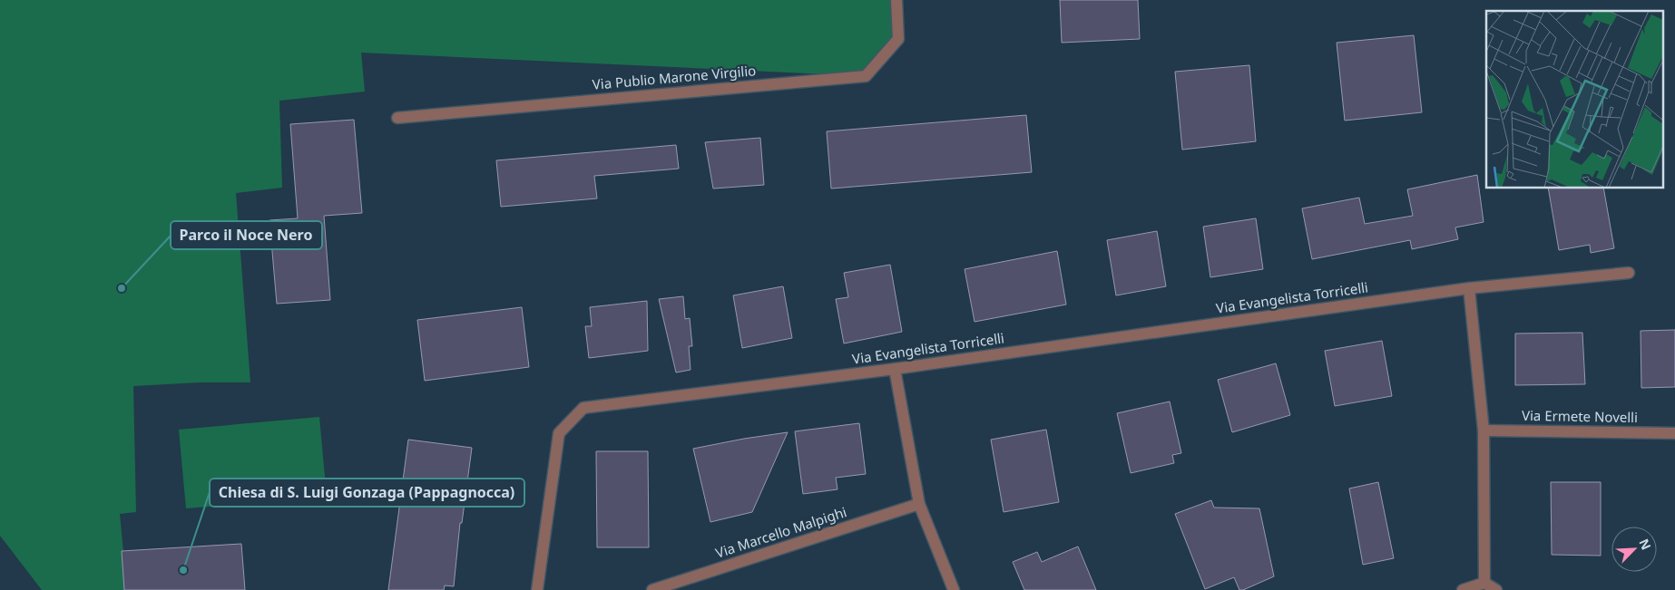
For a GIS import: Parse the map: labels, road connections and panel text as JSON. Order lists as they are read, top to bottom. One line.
{"streets":{"street":["Via Publio Marone Virgilio","Via Evangelista Torricelli","Via Ermete Novelli","Via Marcello Malpighi"]},"places":["Parco il Noce Nero","Chiesa di S. Luigi Gonzaga (Pappagnocca)"],"north":"top right"}
